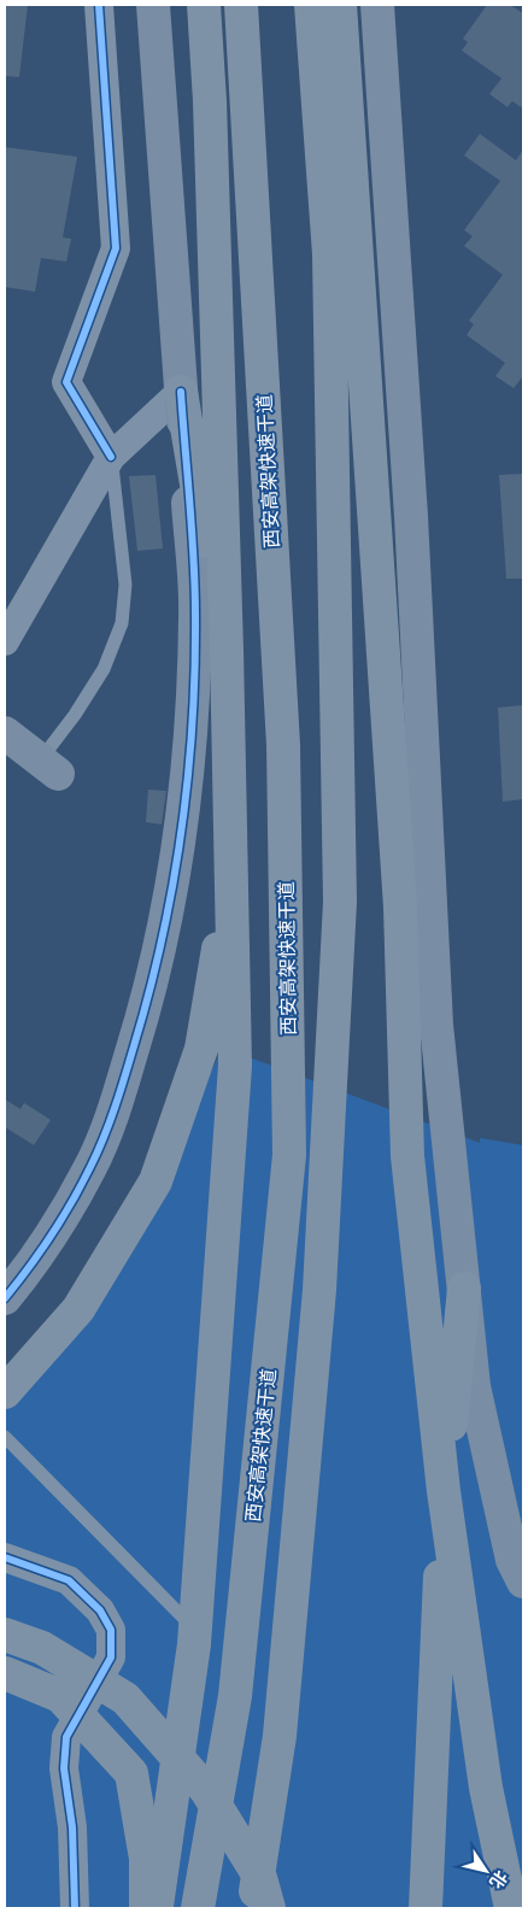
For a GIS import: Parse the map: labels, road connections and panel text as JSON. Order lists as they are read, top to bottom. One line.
{"streets":{"highway":["西安高架快速干道"]},"north":"bottom right"}
